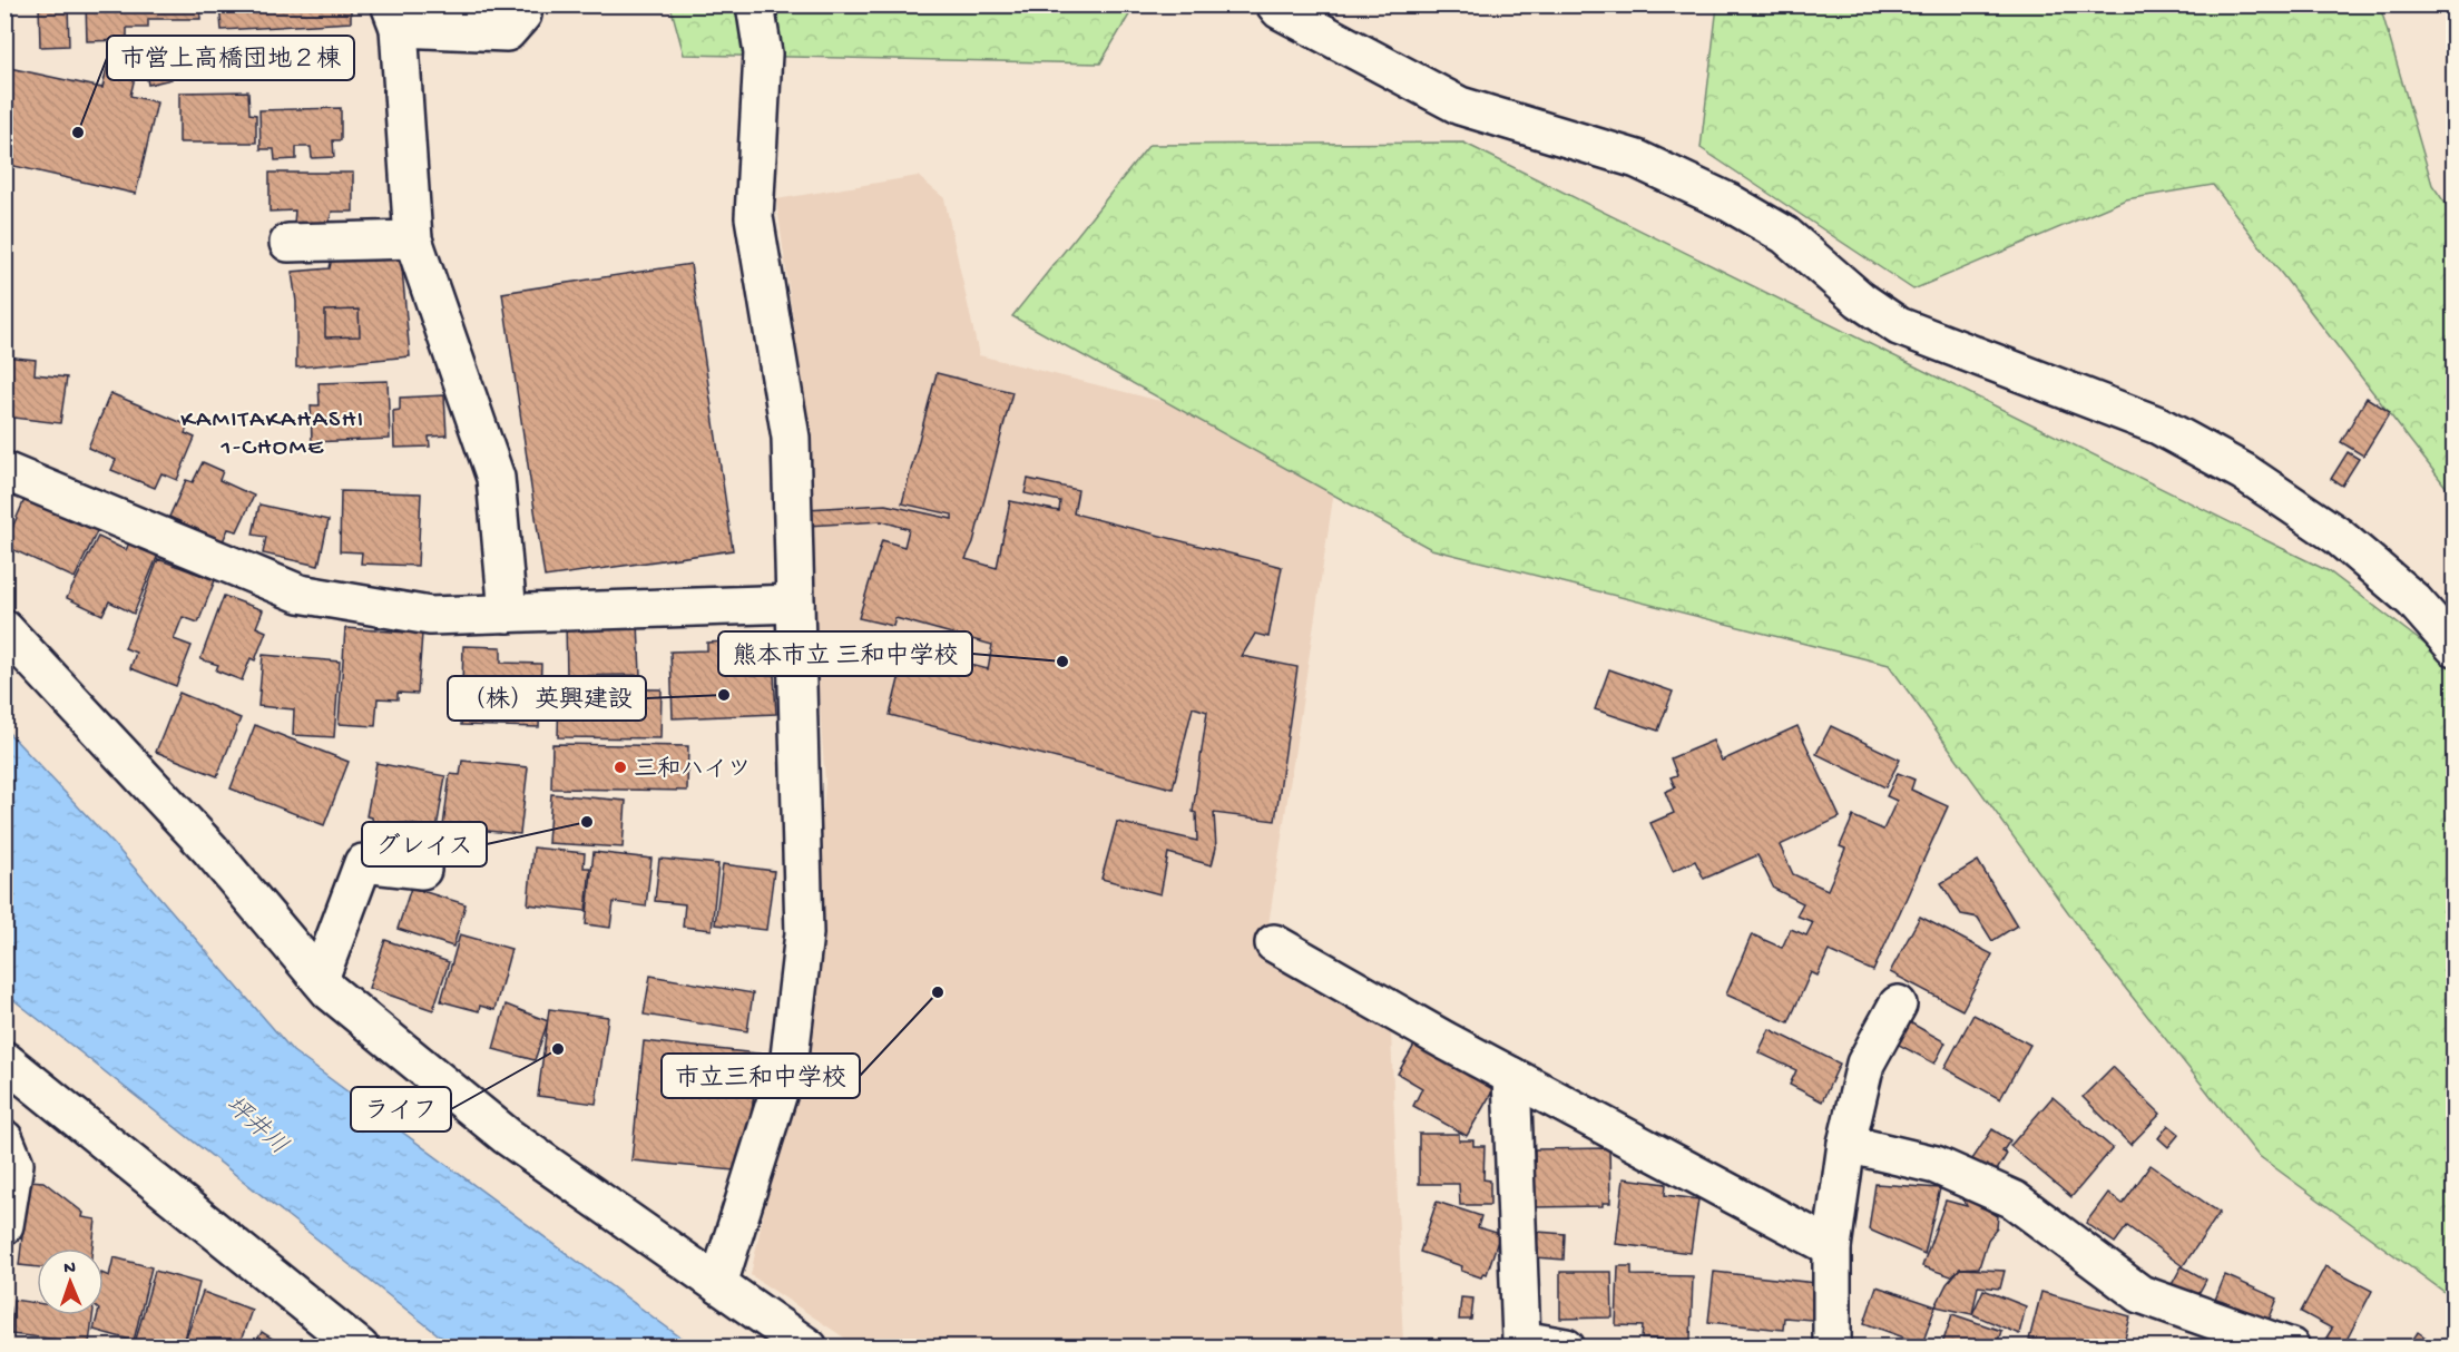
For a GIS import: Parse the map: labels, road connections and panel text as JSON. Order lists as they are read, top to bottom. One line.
{"districts":["KAMITAKAHASHI 1-CHOME"],"water":["坪井川"],"places":["市営上高橋団地２棟","熊本市立 三和中学校","（株）英興建設","三和ハイツ","グレイス","市立三和中学校","ライフ"],"north":"top"}
